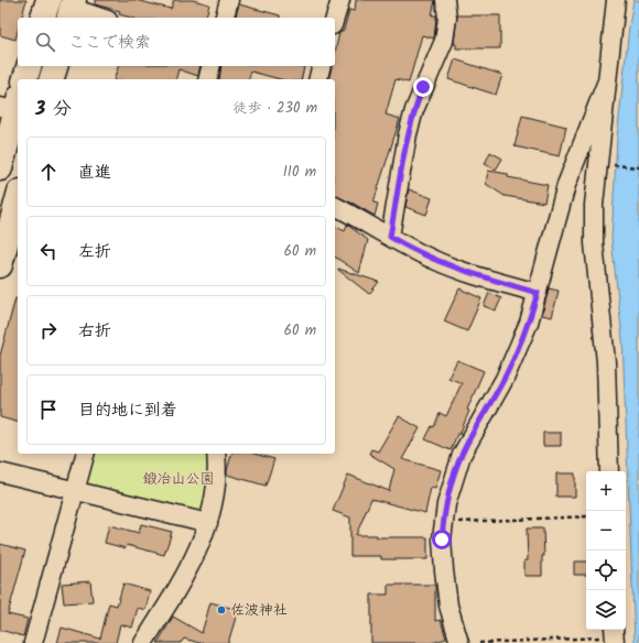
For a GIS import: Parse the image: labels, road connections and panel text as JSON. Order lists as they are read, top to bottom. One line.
{"parks":["鍛冶山公園"],"places":["佐波神社"],"page":{"search":"ここで検索","heading":["3 分","徒歩 · 230 m"],"list":[["直進","110 m"],["左折","60 m"],["右折","60 m"],"目的地に到着"],"map_buttons":["+","−"]}}
